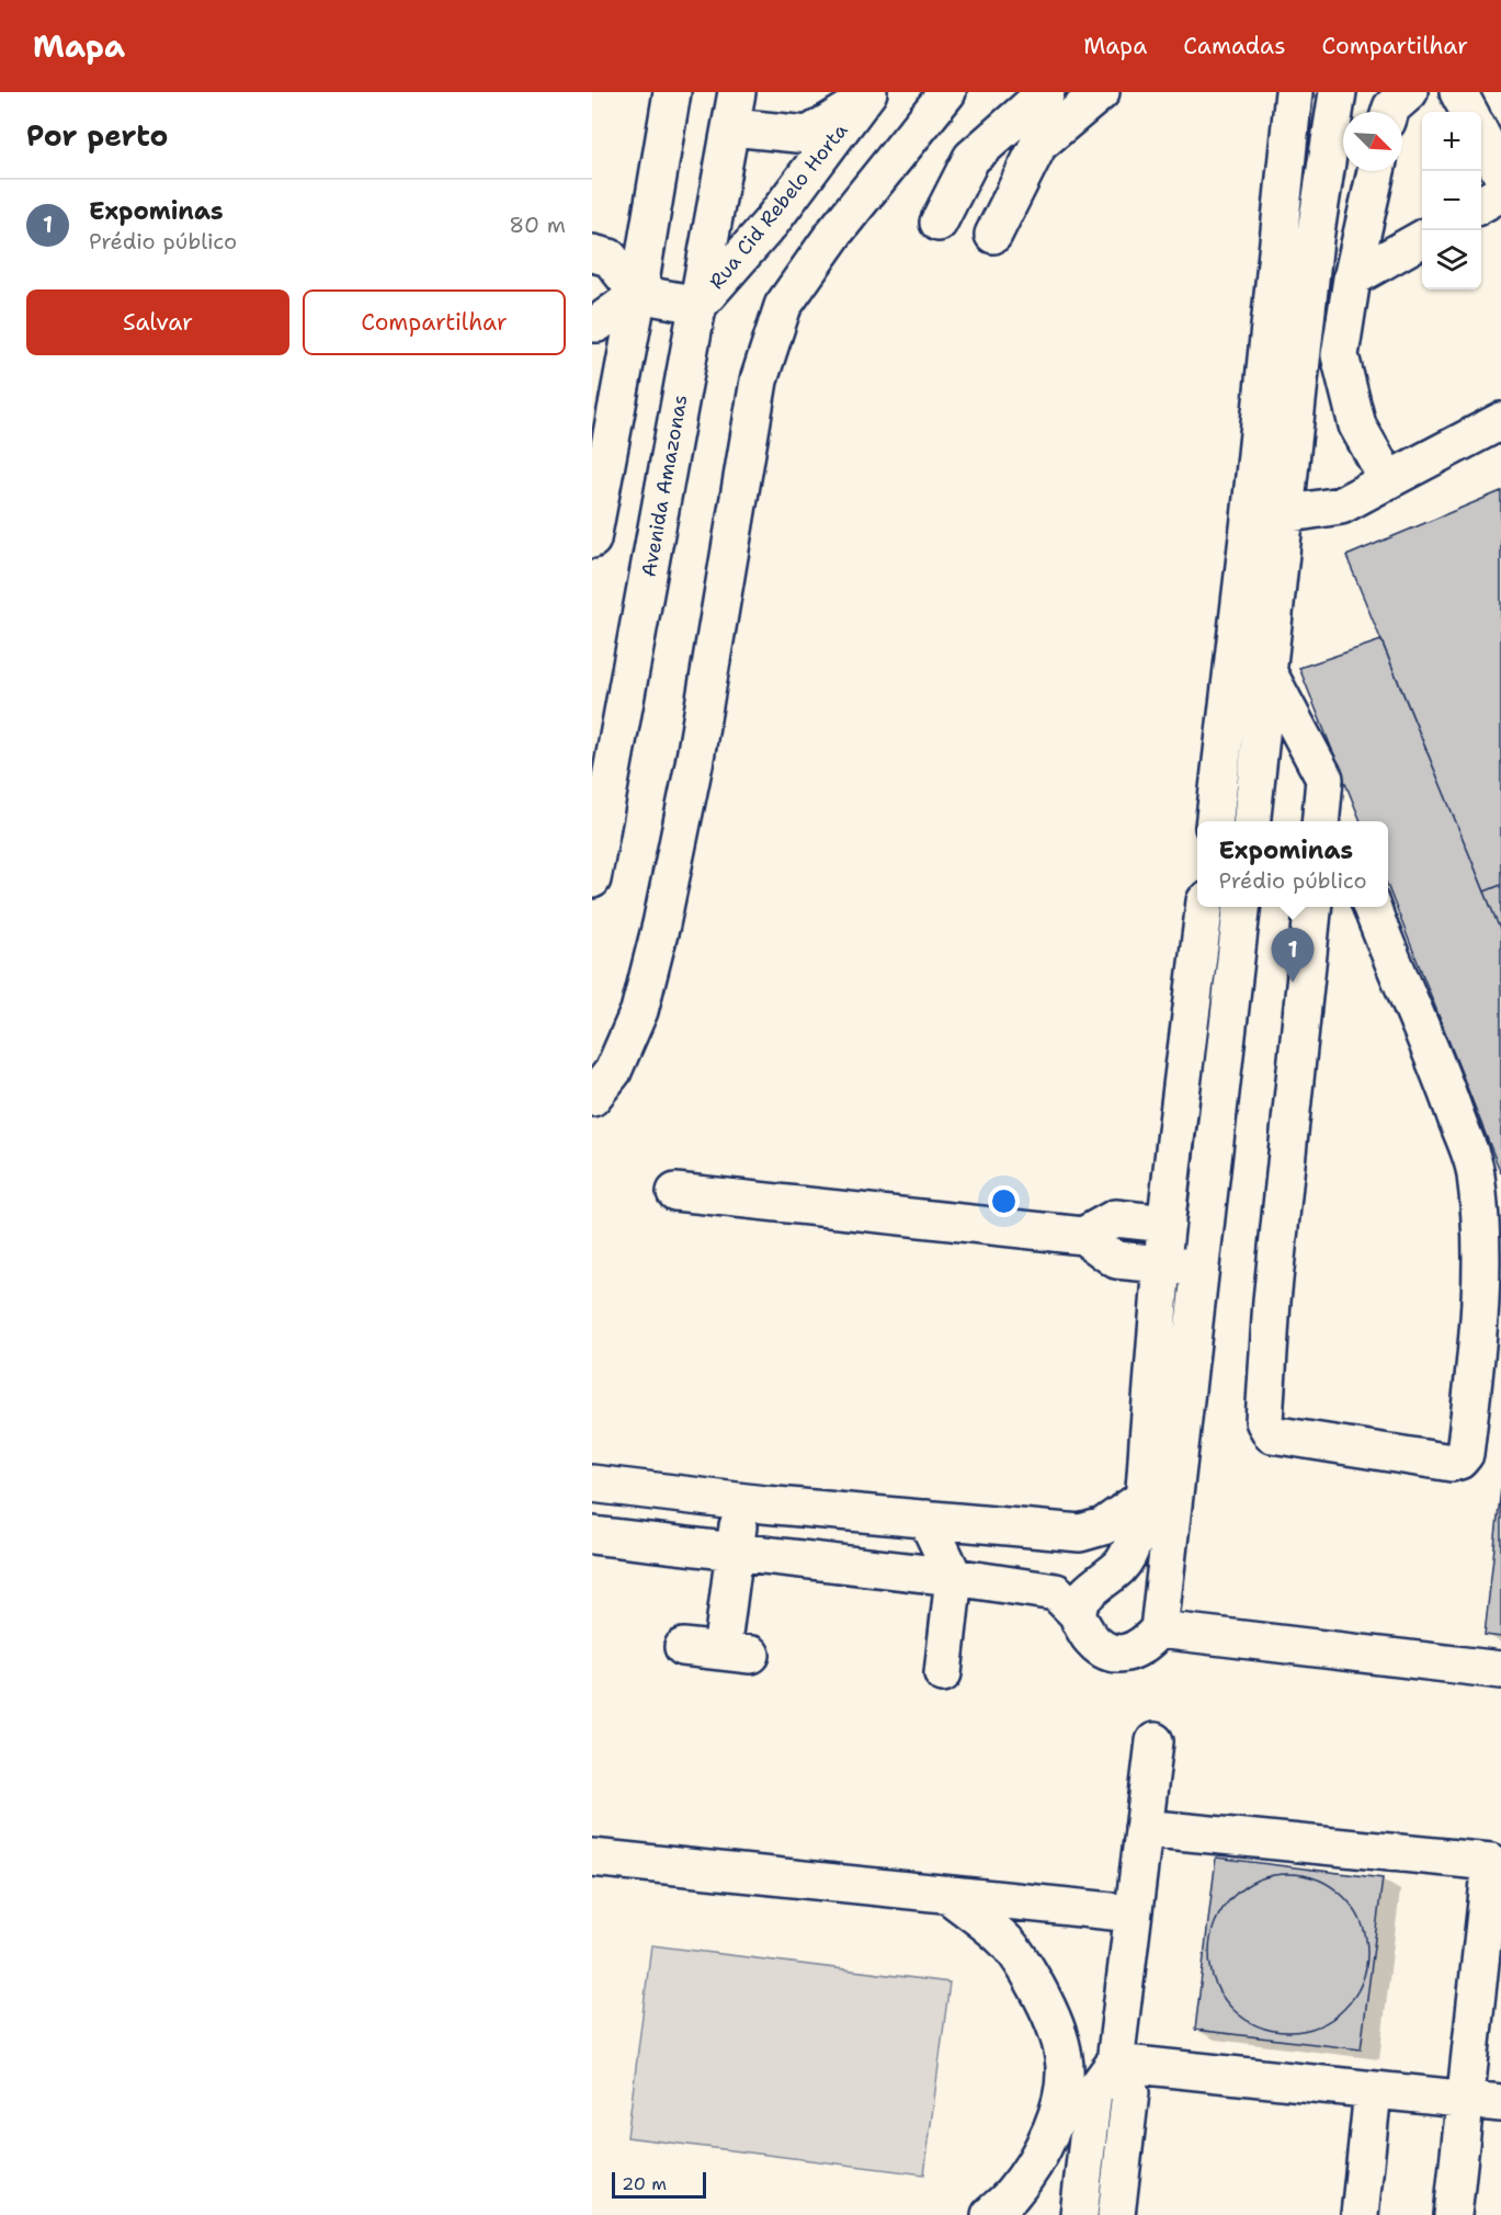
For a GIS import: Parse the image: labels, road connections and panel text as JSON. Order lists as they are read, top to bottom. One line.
{"streets":{"main road":["Rua Cid Rebelo Horta","Avenida Amazonas"]},"crossings":[["Rua Cid Rebelo Horta","Avenida Amazonas"]],"scale_bar":"20 m","north":"bottom right","page":{"header":"Mapa","nav":["Mapa","Camadas","Compartilhar"],"heading":"Por perto","map_buttons":["+","−"],"list":[{"mark":"1","name":"Expominas","note":"Prédio público","value":"80 m"}],"buttons":["Salvar","Compartilhar"],"popup":["Expominas","Prédio público"],"pins":"1","scale":"20 m"}}
